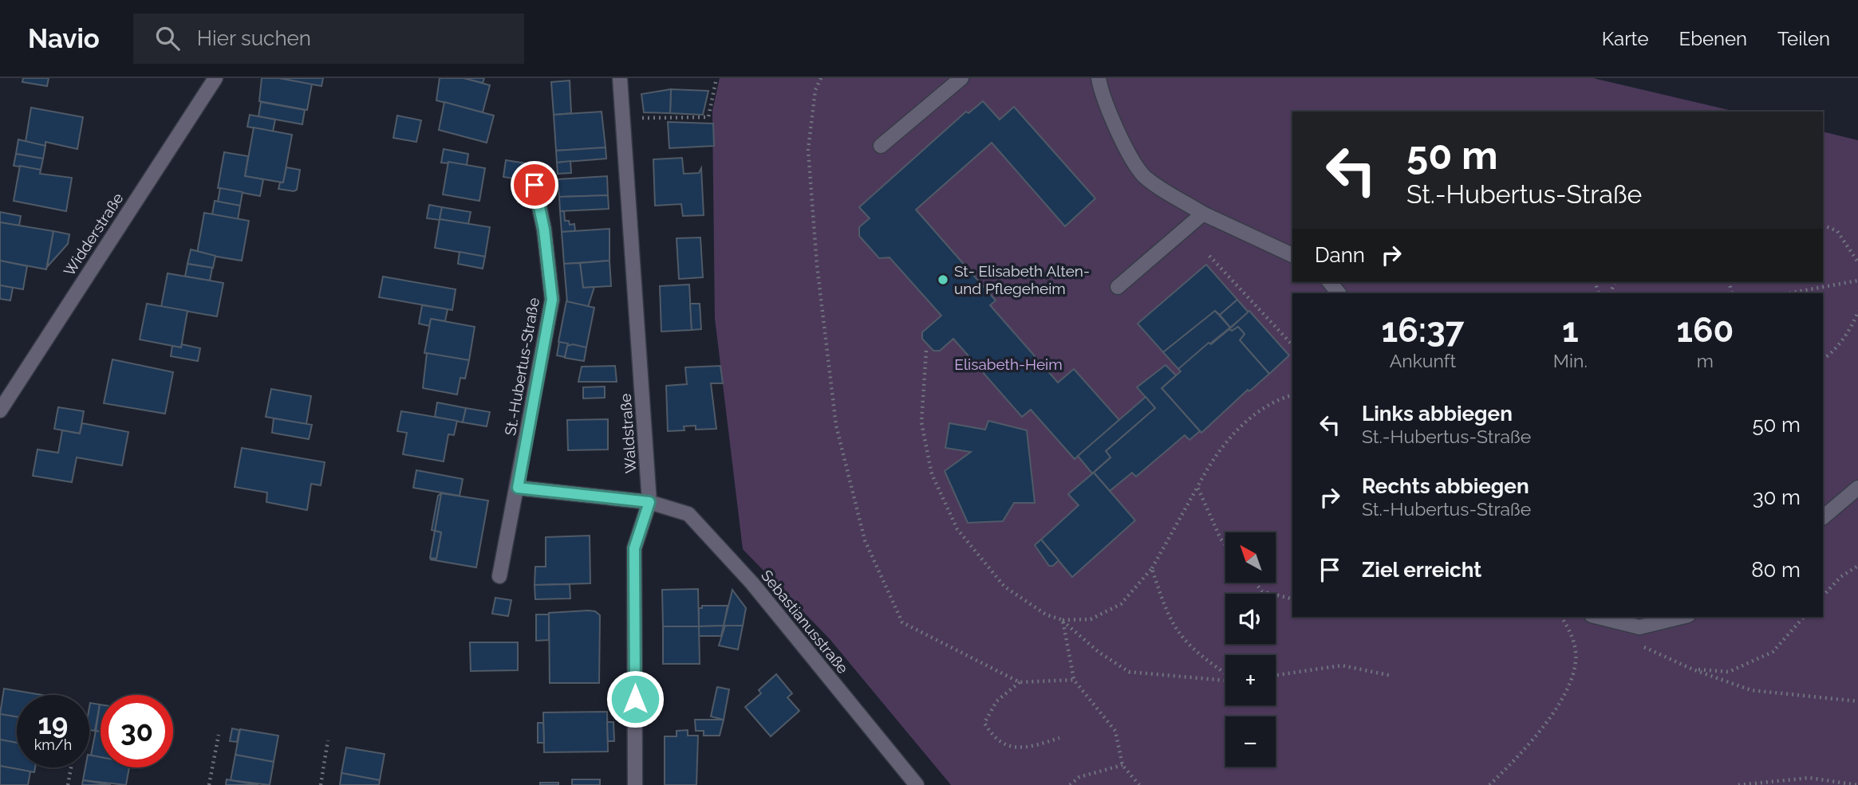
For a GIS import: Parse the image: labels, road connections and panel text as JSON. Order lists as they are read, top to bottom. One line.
{"streets":{"street":["Widderstraße","St.-Hubertus-Straße","Waldstraße","Sebastianusstraße"]},"crossings":[["Waldstraße","Sebastianusstraße"]],"parks":["Elisabeth-Heim"],"places":["St- Elisabeth Alten- und Pflegeheim"],"north":"top left","page":{"header":"Navio","search":"Hier suchen","nav":["Karte","Ebenen","Teilen"],"turn":["50 m","St.-Hubertus-Straße"],"then":"Dann","eta":["16:37","Ankunft","1","Min.","160","m"],"list":[{"name":"Links abbiegen","note":"St.-Hubertus-Straße","value":"50 m"},{"name":"Rechts abbiegen","note":"St.-Hubertus-Straße","value":"30 m"},{"name":"Ziel erreicht","value":"80 m"}],"map_buttons":["+","−"],"speed":"19 km/h","limit":"30"}}
